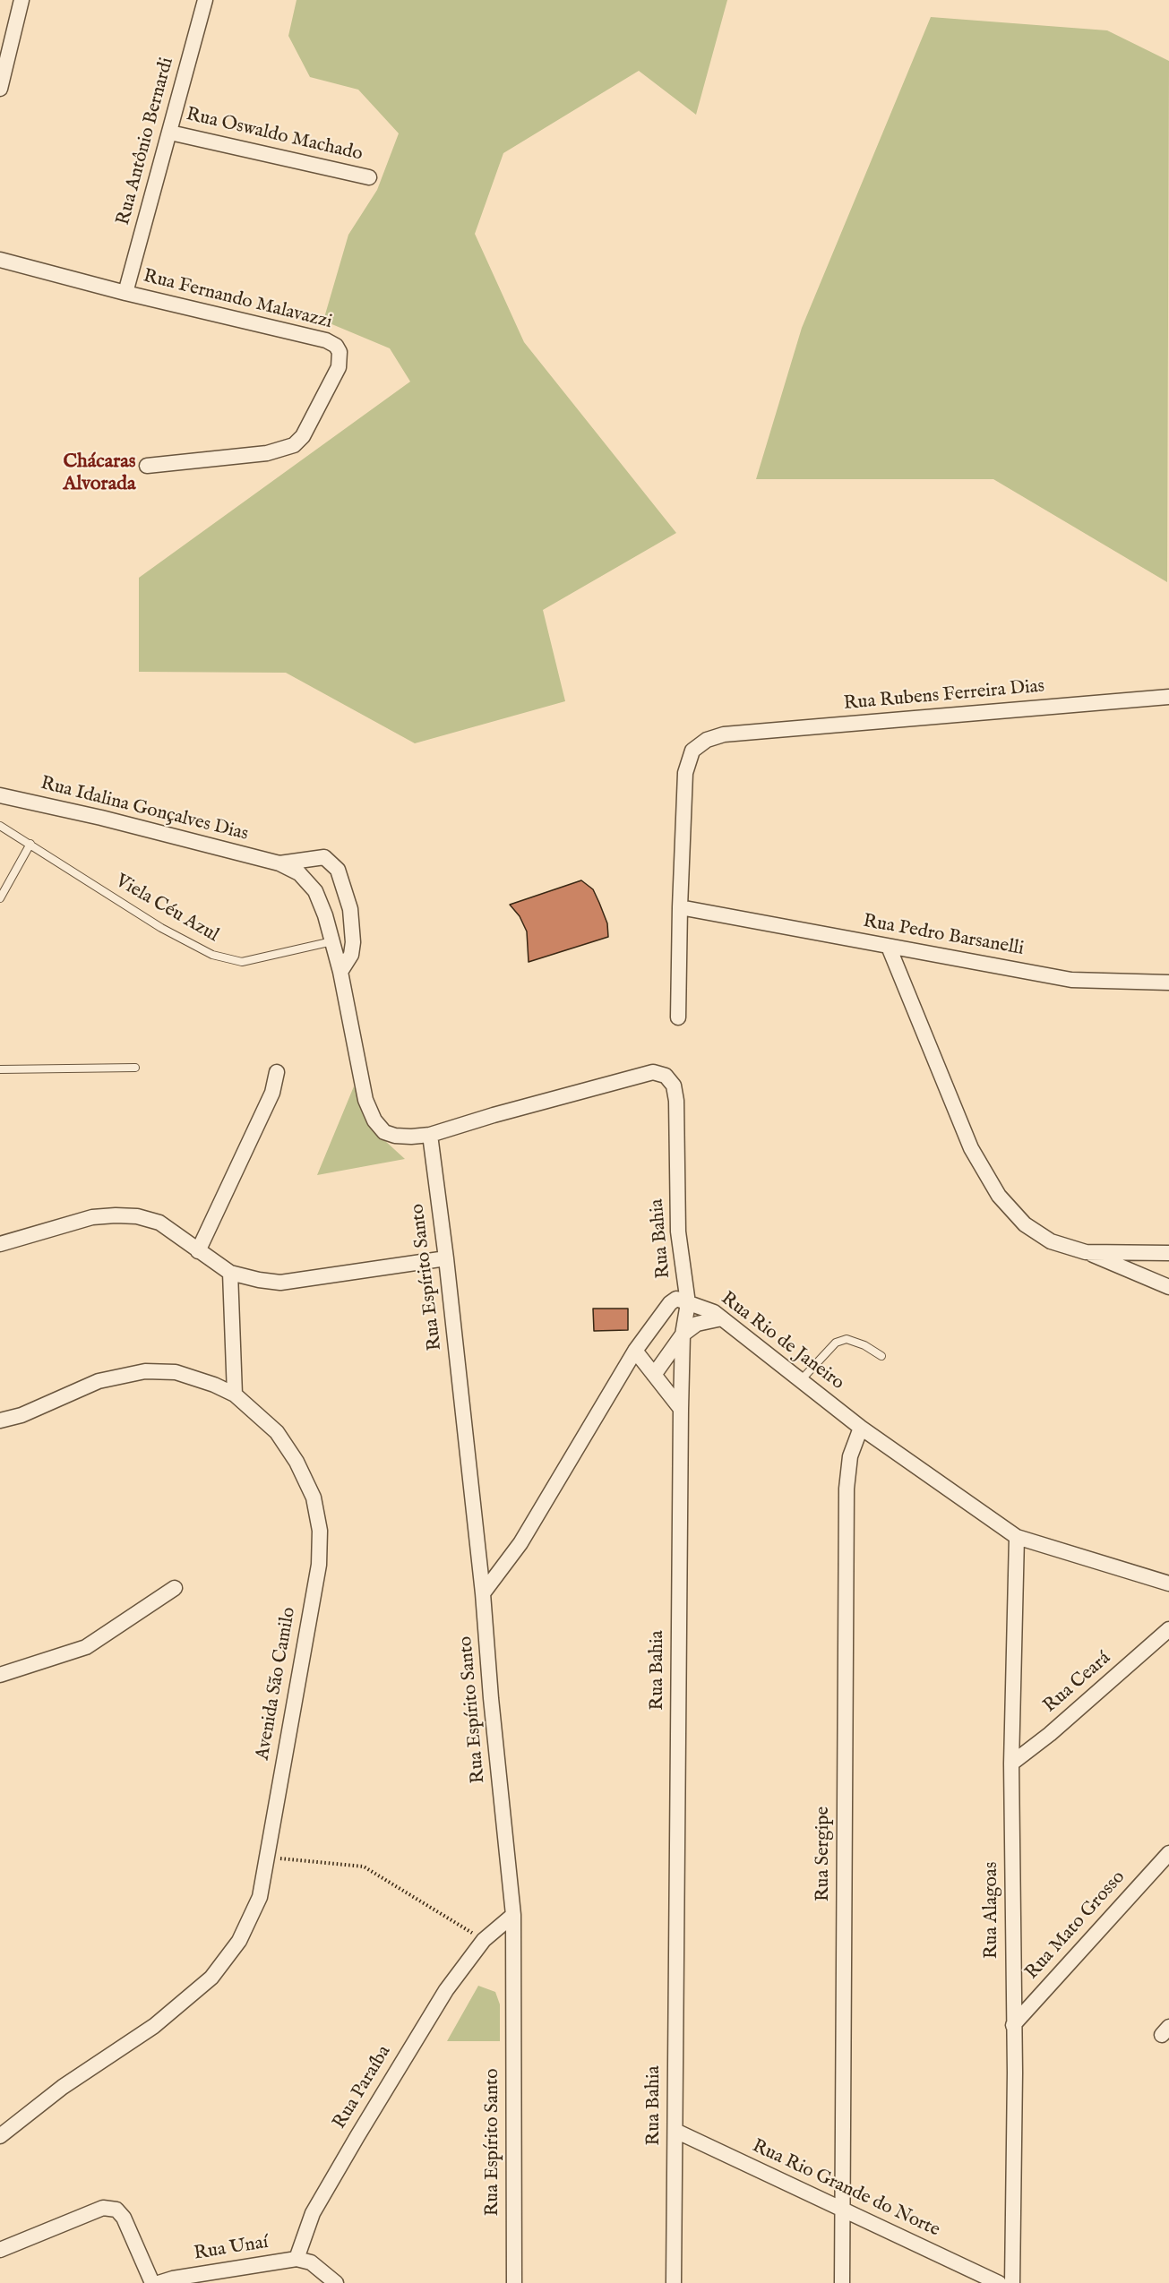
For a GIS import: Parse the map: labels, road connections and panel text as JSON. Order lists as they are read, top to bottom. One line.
{"streets":{"street":["Rua Oswaldo Machado","Rua Antônio Bernardi","Rua Fernando Malavazzi","Rua Rubens Ferreira Dias","Rua Idalina Gonçalves Dias","Rua Pedro Barsanelli","Rua Bahia","Rua Espírito Santo","Rua Rio de Janeiro","Rua Ceará","Avenida São Camilo","Rua Sergipe","Rua Alagoas","Rua Mato Grosso","Rua Paraíba","Rua Rio Grande do Norte","Rua Unaí"],"lane":["Viela Céu Azul"]},"crossings":[["Rua Oswaldo Machado","Rua Antônio Bernardi"],["Rua Antônio Bernardi","Rua Fernando Malavazzi"],["Rua Rubens Ferreira Dias","Rua Pedro Barsanelli"],["Rua Idalina Gonçalves Dias","Viela Céu Azul"],["Rua Bahia","Rua Espírito Santo"],["Rua Bahia","Rua Rio de Janeiro"],["Rua Bahia","Rua Rio Grande do Norte"],["Rua Espírito Santo","Rua Rio de Janeiro"],["Rua Espírito Santo","Rua Paraíba"],["Rua Rio de Janeiro","Rua Sergipe"],["Rua Rio de Janeiro","Rua Alagoas"],["Rua Ceará","Rua Alagoas"],["Rua Sergipe","Rua Rio Grande do Norte"],["Rua Alagoas","Rua Mato Grosso"],["Rua Paraíba","Rua Unaí"]],"districts":["Chácaras Alvorada"]}
